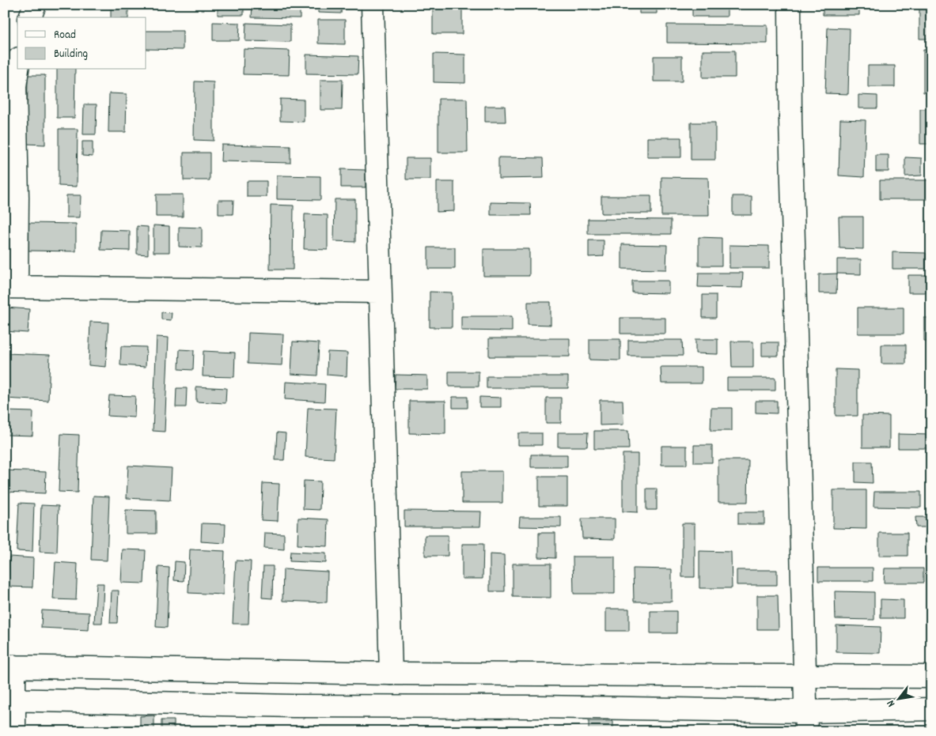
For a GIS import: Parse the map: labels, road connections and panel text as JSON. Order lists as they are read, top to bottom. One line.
{"legend":["Road","Building"],"north":"bottom left"}
